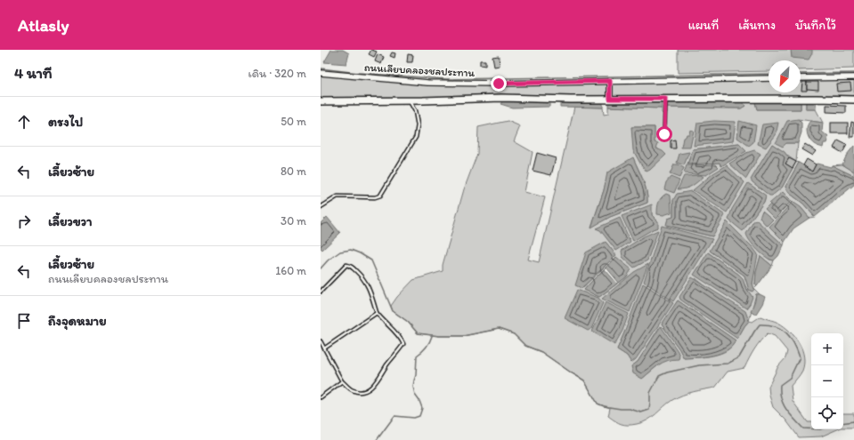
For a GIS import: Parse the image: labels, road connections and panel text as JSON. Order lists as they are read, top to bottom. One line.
{"streets":{"street":["ถนนเลียบคลองชลประทาน"]},"north":"bottom left","page":{"header":"Atlasly","nav":["แผนที่","เส้นทาง","บันทึกไว้"],"heading":["4 นาที","เดิน · 320 m"],"list":[["ตรงไป","50 m"],["เลี้ยวซ้าย","80 m"],["เลี้ยวขวา","30 m"],["เลี้ยวซ้าย","ถนนเลียบคลองชลประทาน","160 m"],"ถึงจุดหมาย"],"map_buttons":["+","−"]}}
